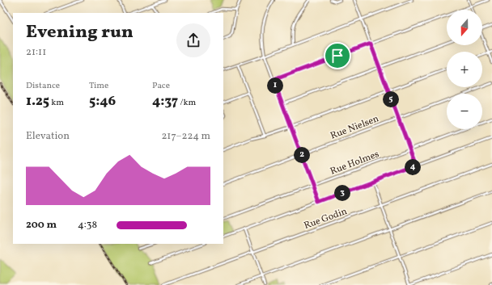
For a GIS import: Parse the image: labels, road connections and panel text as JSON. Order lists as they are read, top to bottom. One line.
{"streets":{"street":["Rue Nielsen","Rue Holmes","Rue Godin"]},"north":"bottom","page":{"map_buttons":["+","−"],"heading":["Evening run","21:11"],"stats":[["Distance","1.25 km"],["Time","5:46"],["Pace","4:37 /km"]],"pins":["1","5","2","4","3"],"chart":["Elevation","217–224 m"],"list":[{"name":"200 m","note":"4:38"}]}}
